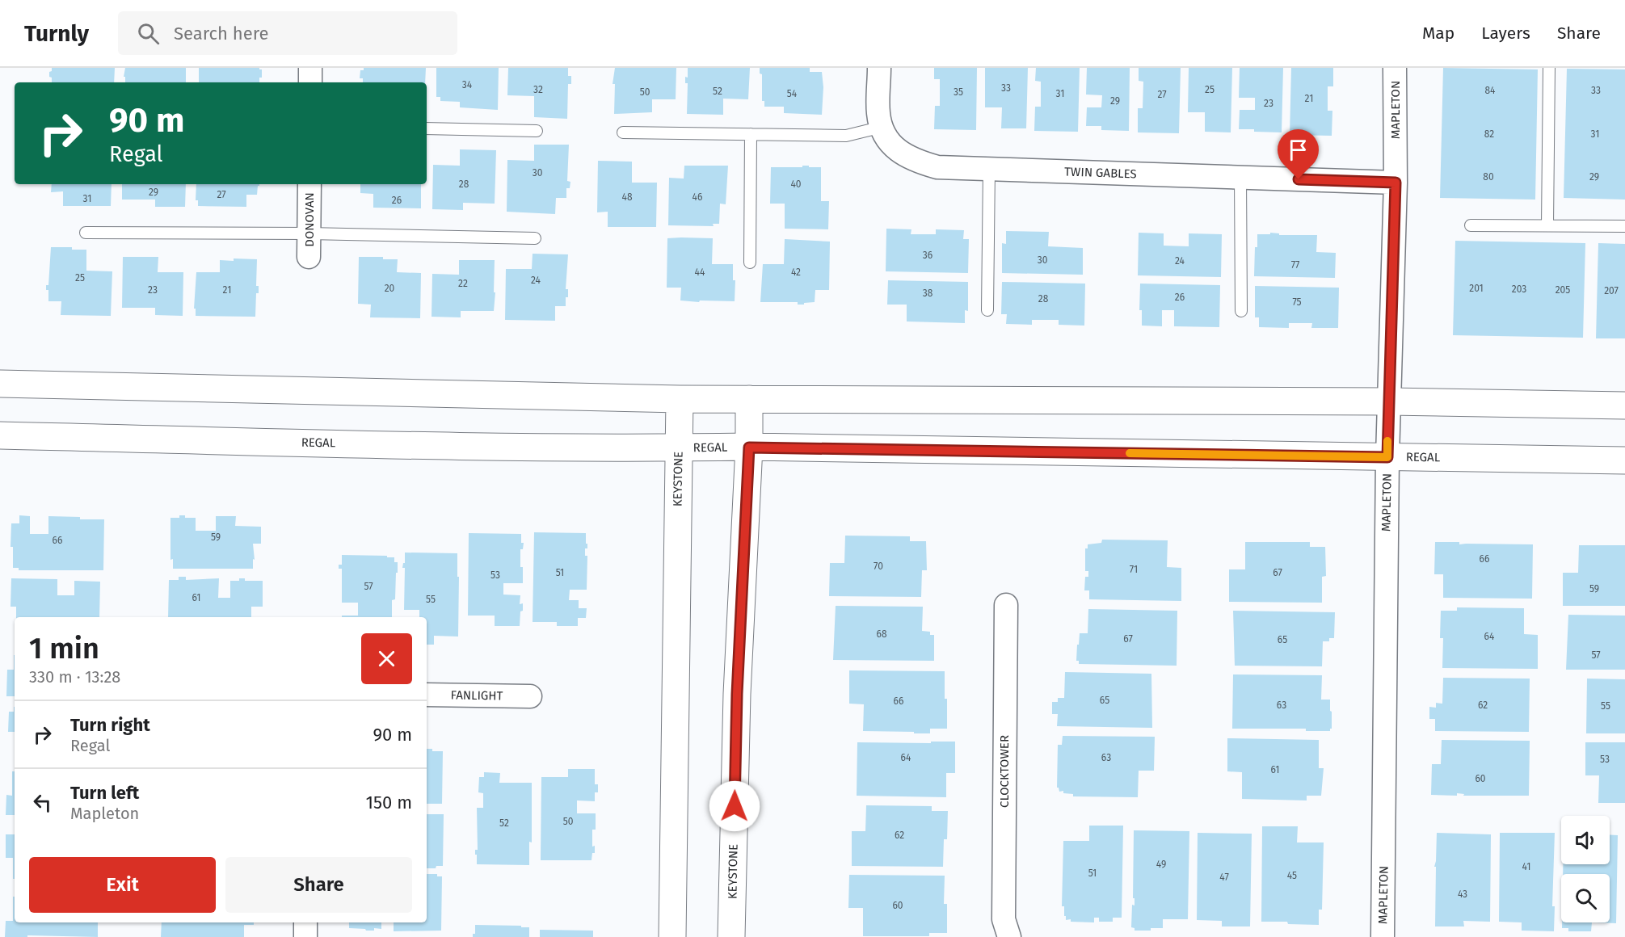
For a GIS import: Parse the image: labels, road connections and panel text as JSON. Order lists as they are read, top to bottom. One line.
{"streets":{"street":["MAPLETON","TWIN GABLES","DONOVAN","REGAL","KEYSTONE","FANLIGHT","CLOCKTOWER"]},"crossings":[["MAPLETON","TWIN GABLES"],["MAPLETON","REGAL"],["REGAL","KEYSTONE"]],"house_numbers":["34","33","32","25","84","33","52","50","35","54","31","27","21","29","23","82","31","30","80","29","28","40","29","27","48","46","31","26","36","30","24","77","44","42","25","24","22","20","201","203","23","21","205","207","38","26","28","75","59","66","66","70","71","51","67","53","57","59","61","55","68","64","67","65","57","65","66","63","62","55","64","63","53","61","60","50","52","62","49","41","51","45","47","43","60"],"page":{"header":"Turnly","search":"Search here","nav":["Map","Layers","Share"],"turn":["90 m","Regal"],"heading":["1 min","330 m · 13:28"],"list":[{"name":"Turn right","note":"Regal","value":"90 m"},{"name":"Turn left","note":"Mapleton","value":"150 m"}],"buttons":["Exit","Share"]}}
